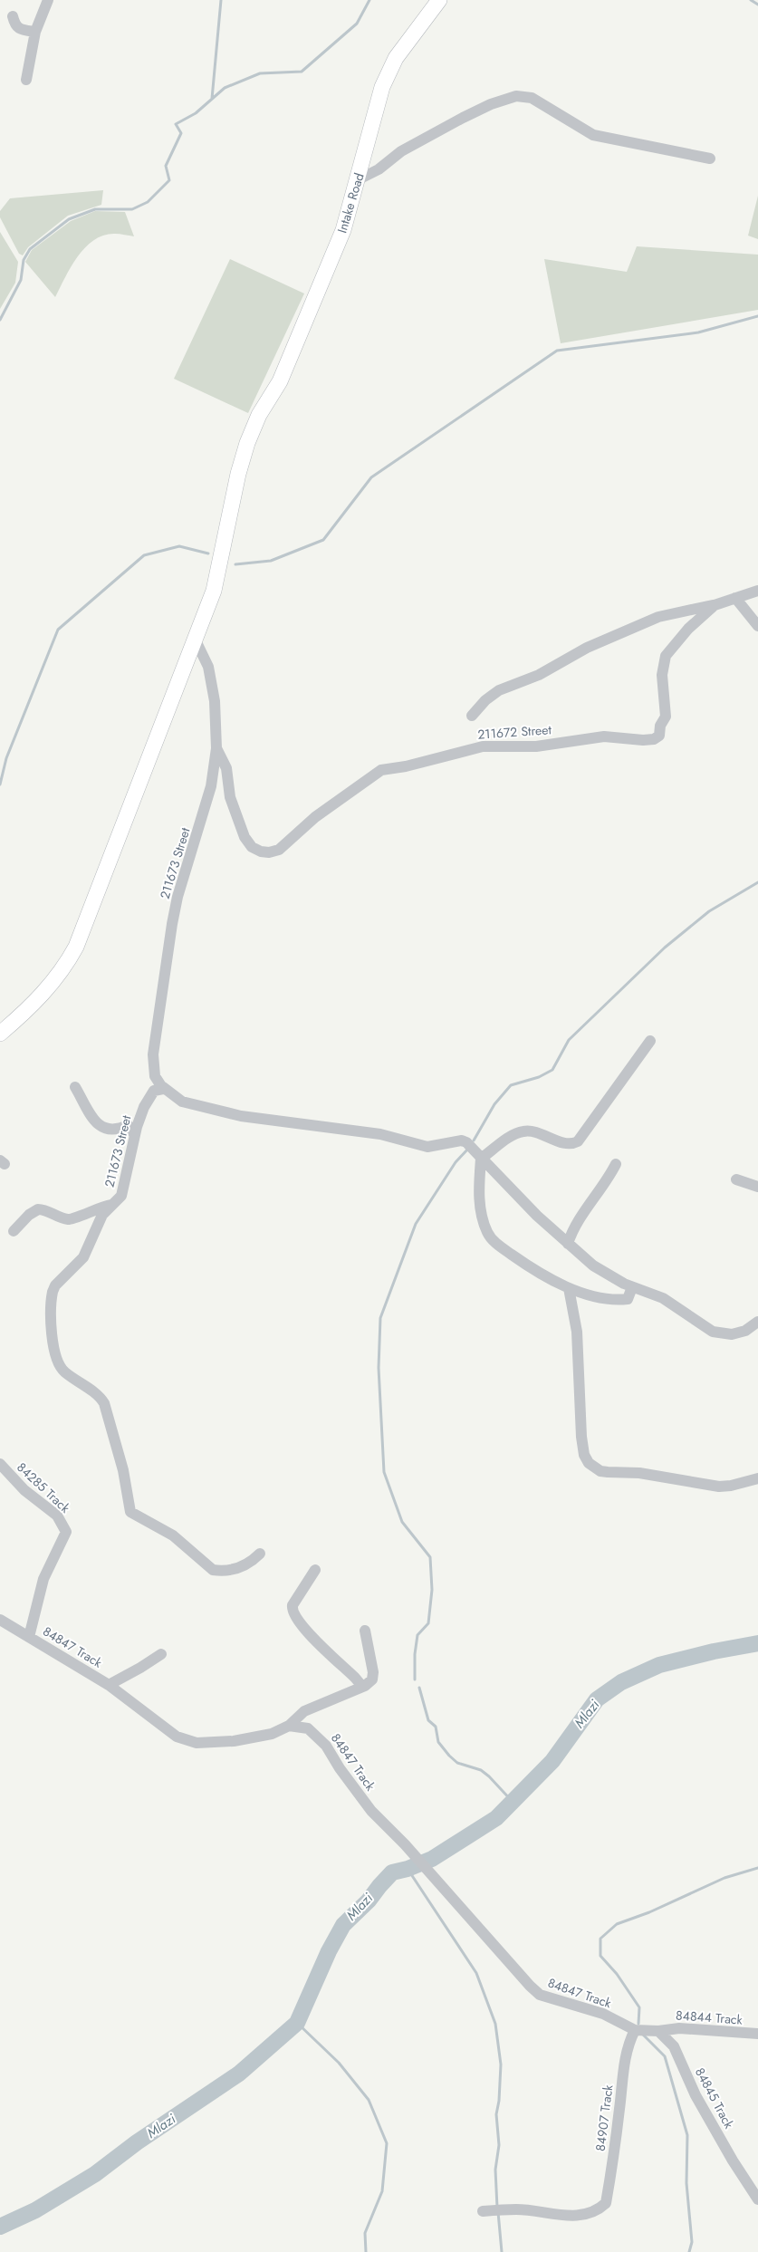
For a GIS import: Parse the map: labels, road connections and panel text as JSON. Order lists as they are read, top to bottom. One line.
{"streets":{"street":["Intake Road","211672 Street","211673 Street","84285 Track","84847 Track","84844 Track","84845 Track","84907 Track"]},"crossings":[["211672 Street","211673 Street"],["84285 Track","84847 Track"],["84847 Track","84907 Track"],["84844 Track","84845 Track"]],"water":["Mlazi"]}
